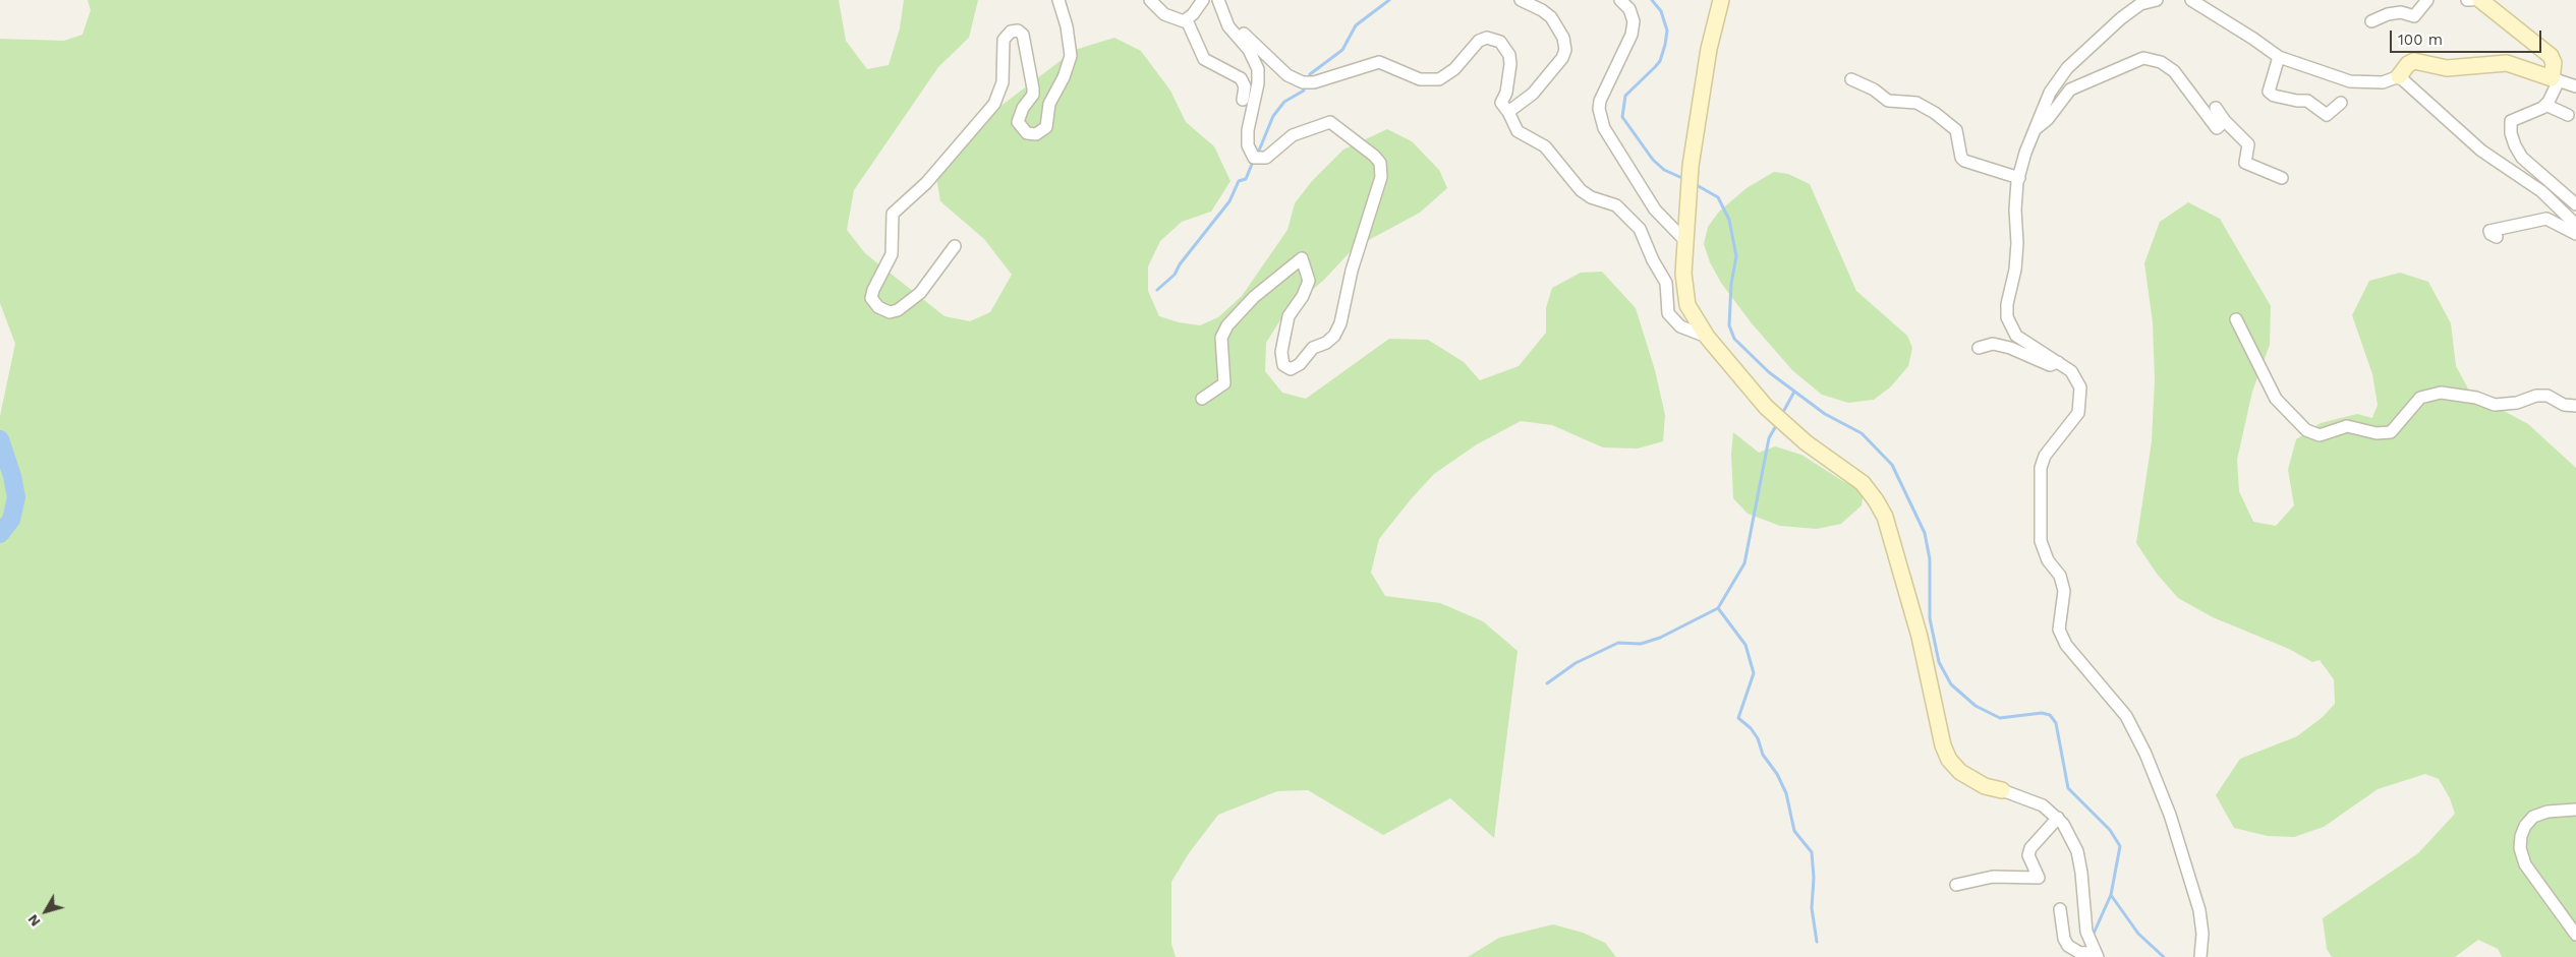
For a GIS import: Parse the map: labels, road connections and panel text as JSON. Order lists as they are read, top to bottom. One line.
{"scale_bar":"100 m","north":"bottom left"}
